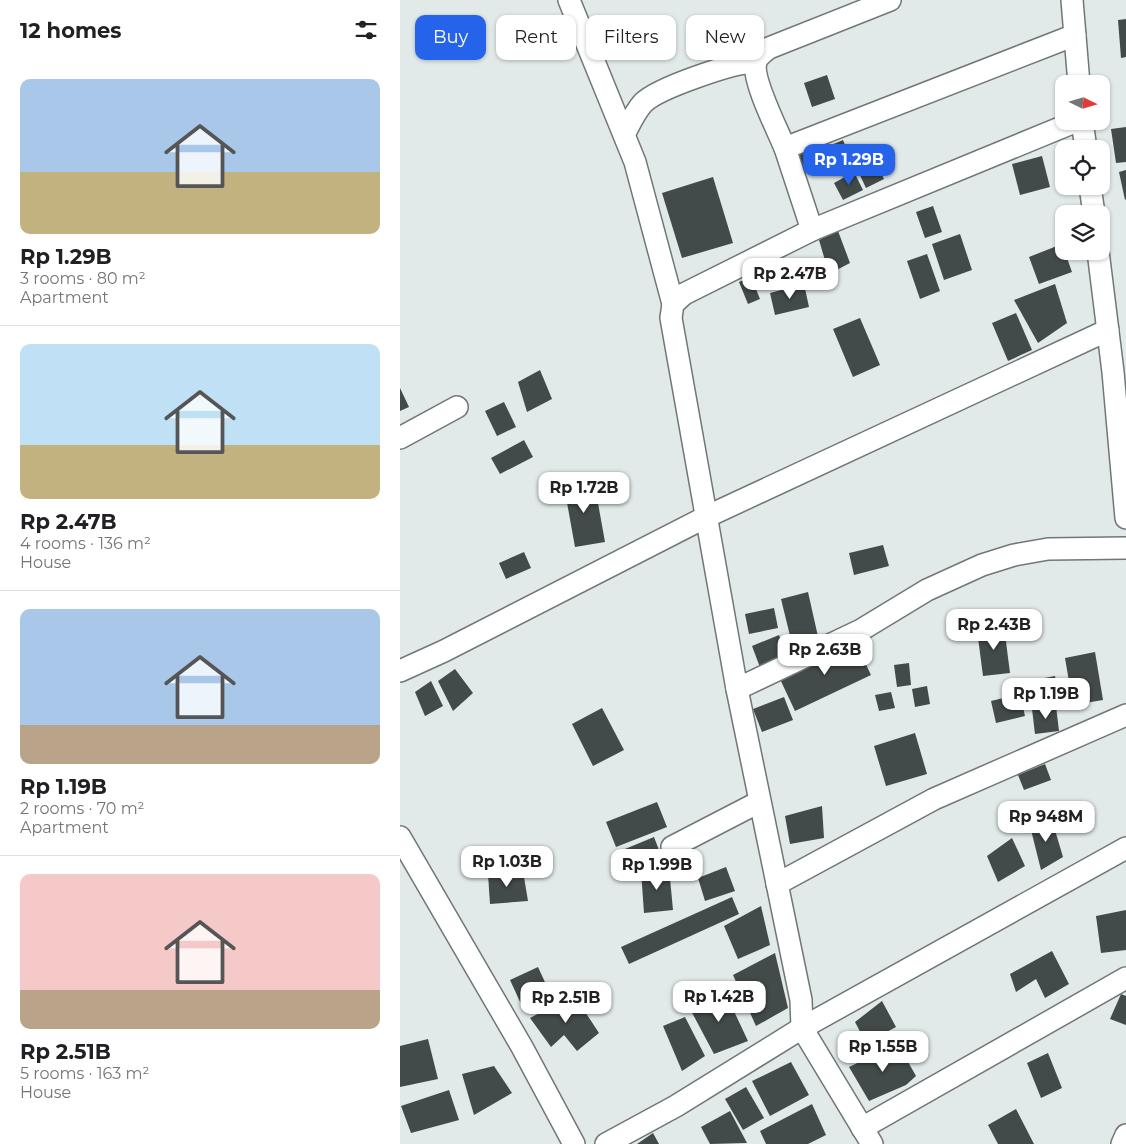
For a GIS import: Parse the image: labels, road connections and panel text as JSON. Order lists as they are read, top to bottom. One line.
{"north":"right","page":{"heading":"12 homes","chip":["Buy","Rent","Filters","New"],"list":[{"name":"Rp 1.29B","note":"3 rooms · 80 m² · Apartment"},{"name":"Rp 2.47B","note":"4 rooms · 136 m² · House"},{"name":"Rp 1.19B","note":"2 rooms · 70 m² · Apartment"},{"name":"Rp 2.51B","note":"5 rooms · 163 m² · House"}],"price":["Rp 1.29B","Rp 2.47B","Rp 1.72B","Rp 2.43B","Rp 2.63B","Rp 1.19B","Rp 948M","Rp 1.03B","Rp 1.99B","Rp 1.42B","Rp 2.51B","Rp 1.55B"]}}
